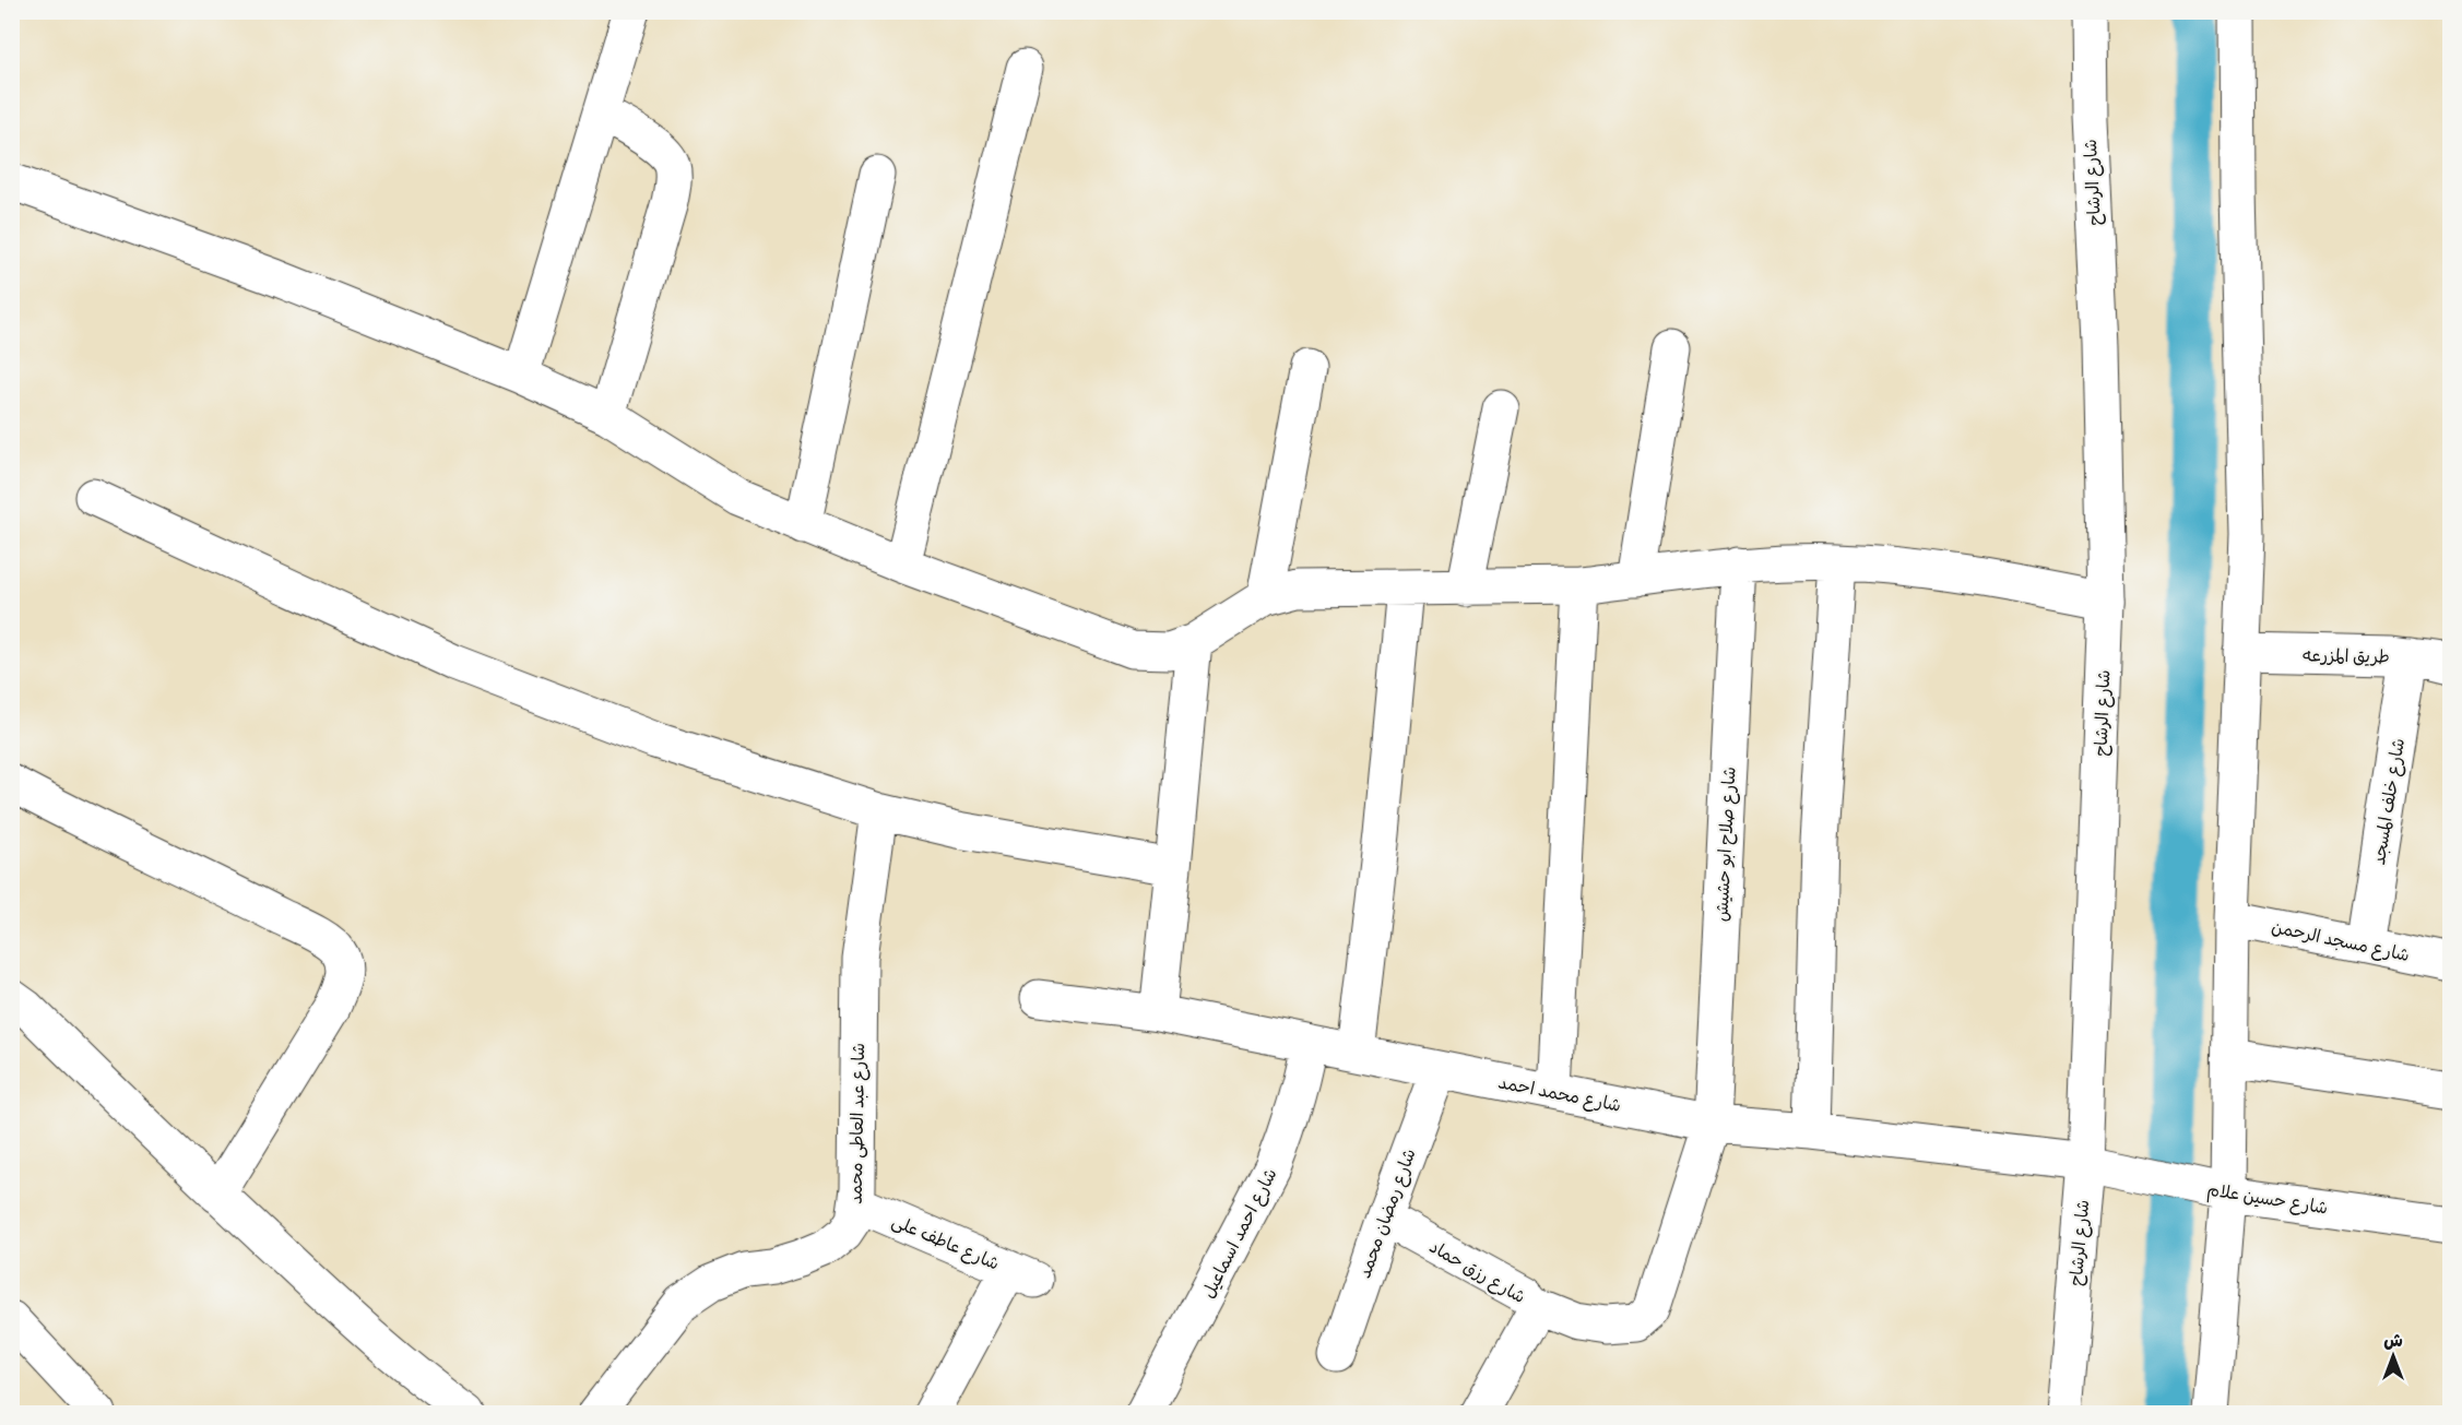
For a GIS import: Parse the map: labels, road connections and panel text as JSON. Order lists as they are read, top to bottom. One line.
{"streets":{"street":["شارع الرشاح","طريق المزرعه","شارع خلف المسجد","شارع صلاح ابو حشيش","شارع مسجد الرحمن","شارع محمد احمد","شارع عبد العاطى محمد","شارع حسين علام","شارع رمضان محمد","شارع احمد اسماعيل","شارع عاطف على","شارع رزق حماد"]},"crossings":[["شارع الرشاح","شارع محمد احمد"],["شارع الرشاح","شارع حسين علام"],["طريق المزرعه","شارع خلف المسجد"],["شارع خلف المسجد","شارع مسجد الرحمن"],["شارع صلاح ابو حشيش","شارع محمد احمد"],["شارع صلاح ابو حشيش","شارع رزق حماد"],["شارع محمد احمد","شارع حسين علام"],["شارع محمد احمد","شارع رمضان محمد"],["شارع محمد احمد","شارع احمد اسماعيل"],["شارع عبد العاطى محمد","شارع عاطف على"],["شارع رمضان محمد","شارع رزق حماد"]],"north":"top"}
